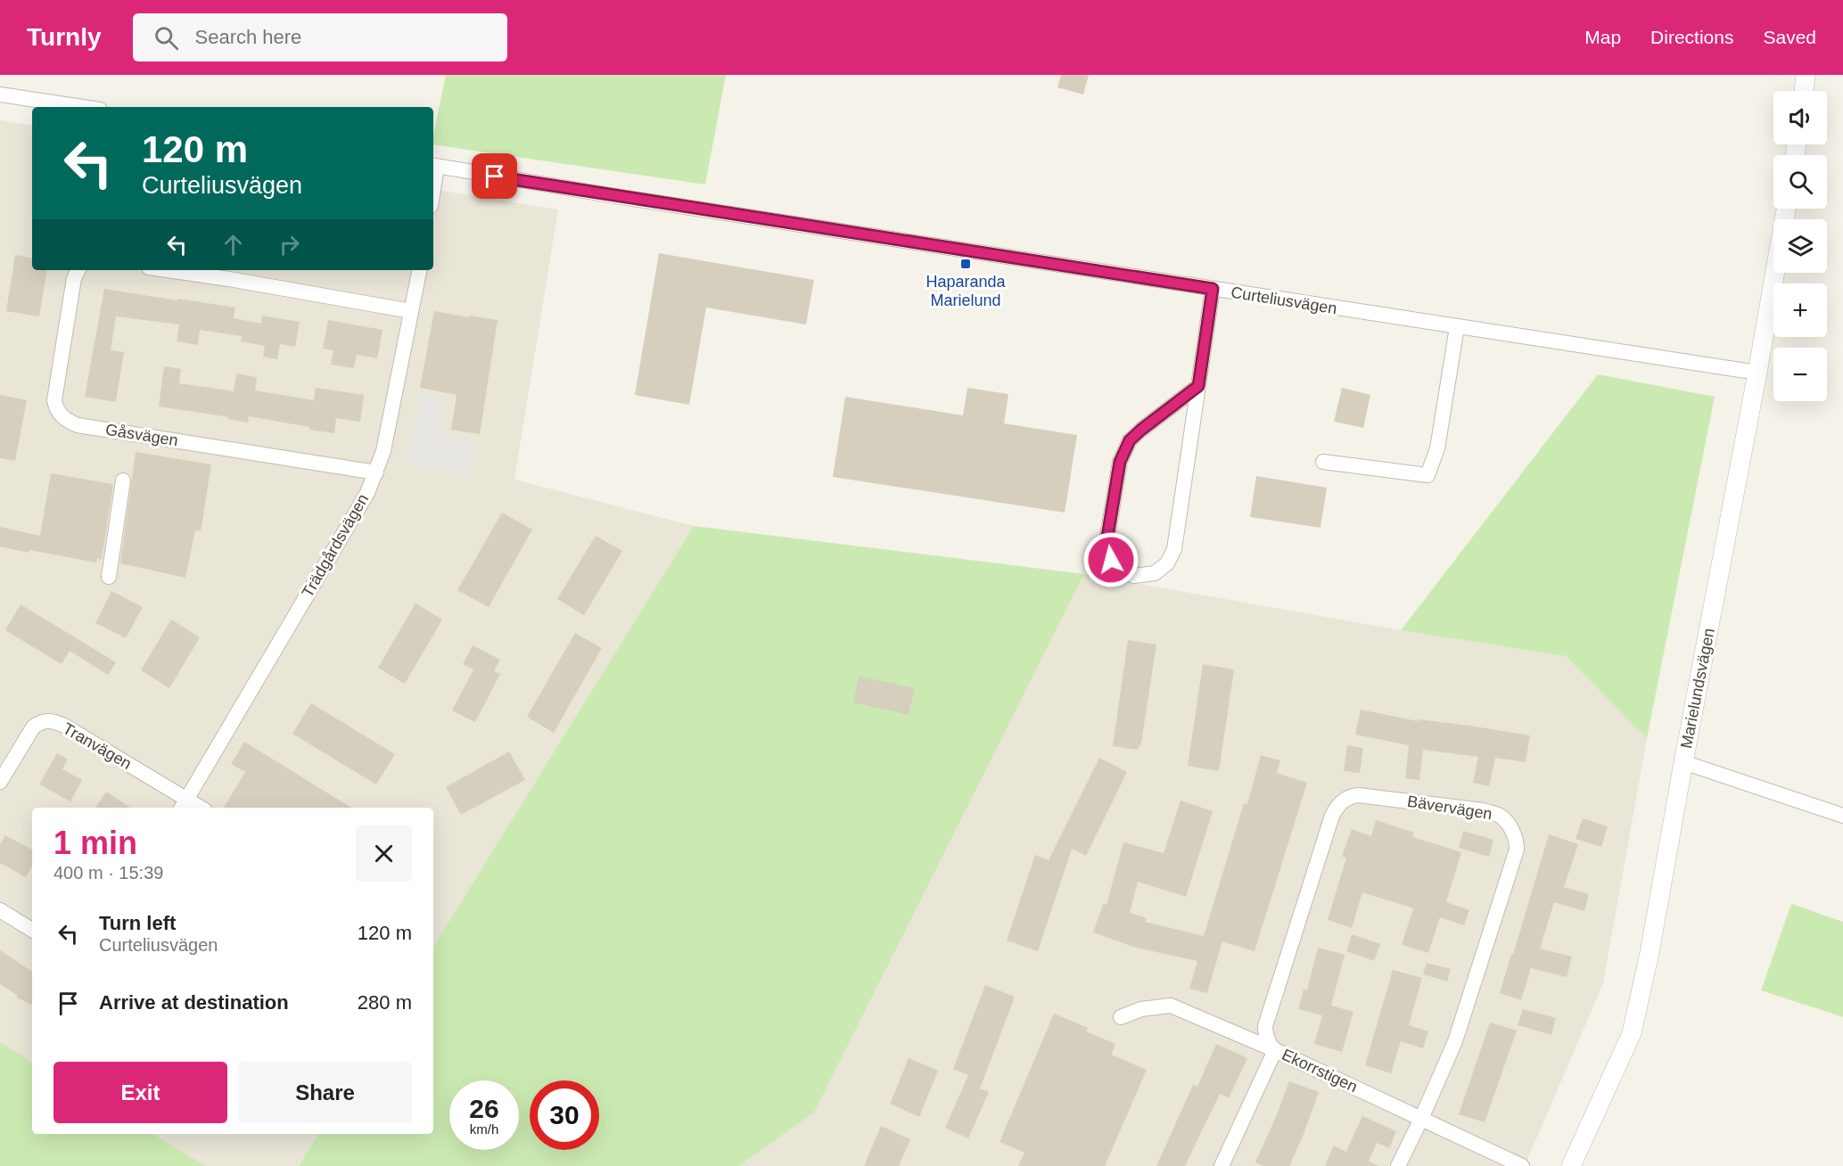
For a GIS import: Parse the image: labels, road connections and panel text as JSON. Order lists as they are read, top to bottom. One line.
{"streets":{"street":["Curteliusvägen","Gåsvägen","Trädgårdsvägen","Marielundsvägen","Tranvägen","Bävervägen","Ekorrstigen"]},"crossings":[["Curteliusvägen","Marielundsvägen"],["Gåsvägen","Trädgårdsvägen"],["Trädgårdsvägen","Tranvägen"],["Bävervägen","Ekorrstigen"]],"places":{"transit":["Haparanda Marielund"]},"page":{"header":"Turnly","search":"Search here","nav":["Map","Directions","Saved"],"map_buttons":["+","−"],"turn":["120 m","Curteliusvägen"],"heading":["1 min","400 m · 15:39"],"list":[{"name":"Turn left","note":"Curteliusvägen","value":"120 m"},{"name":"Arrive at destination","value":"280 m"}],"buttons":["Exit","Share"],"speed":"26 km/h","limit":"30"}}
